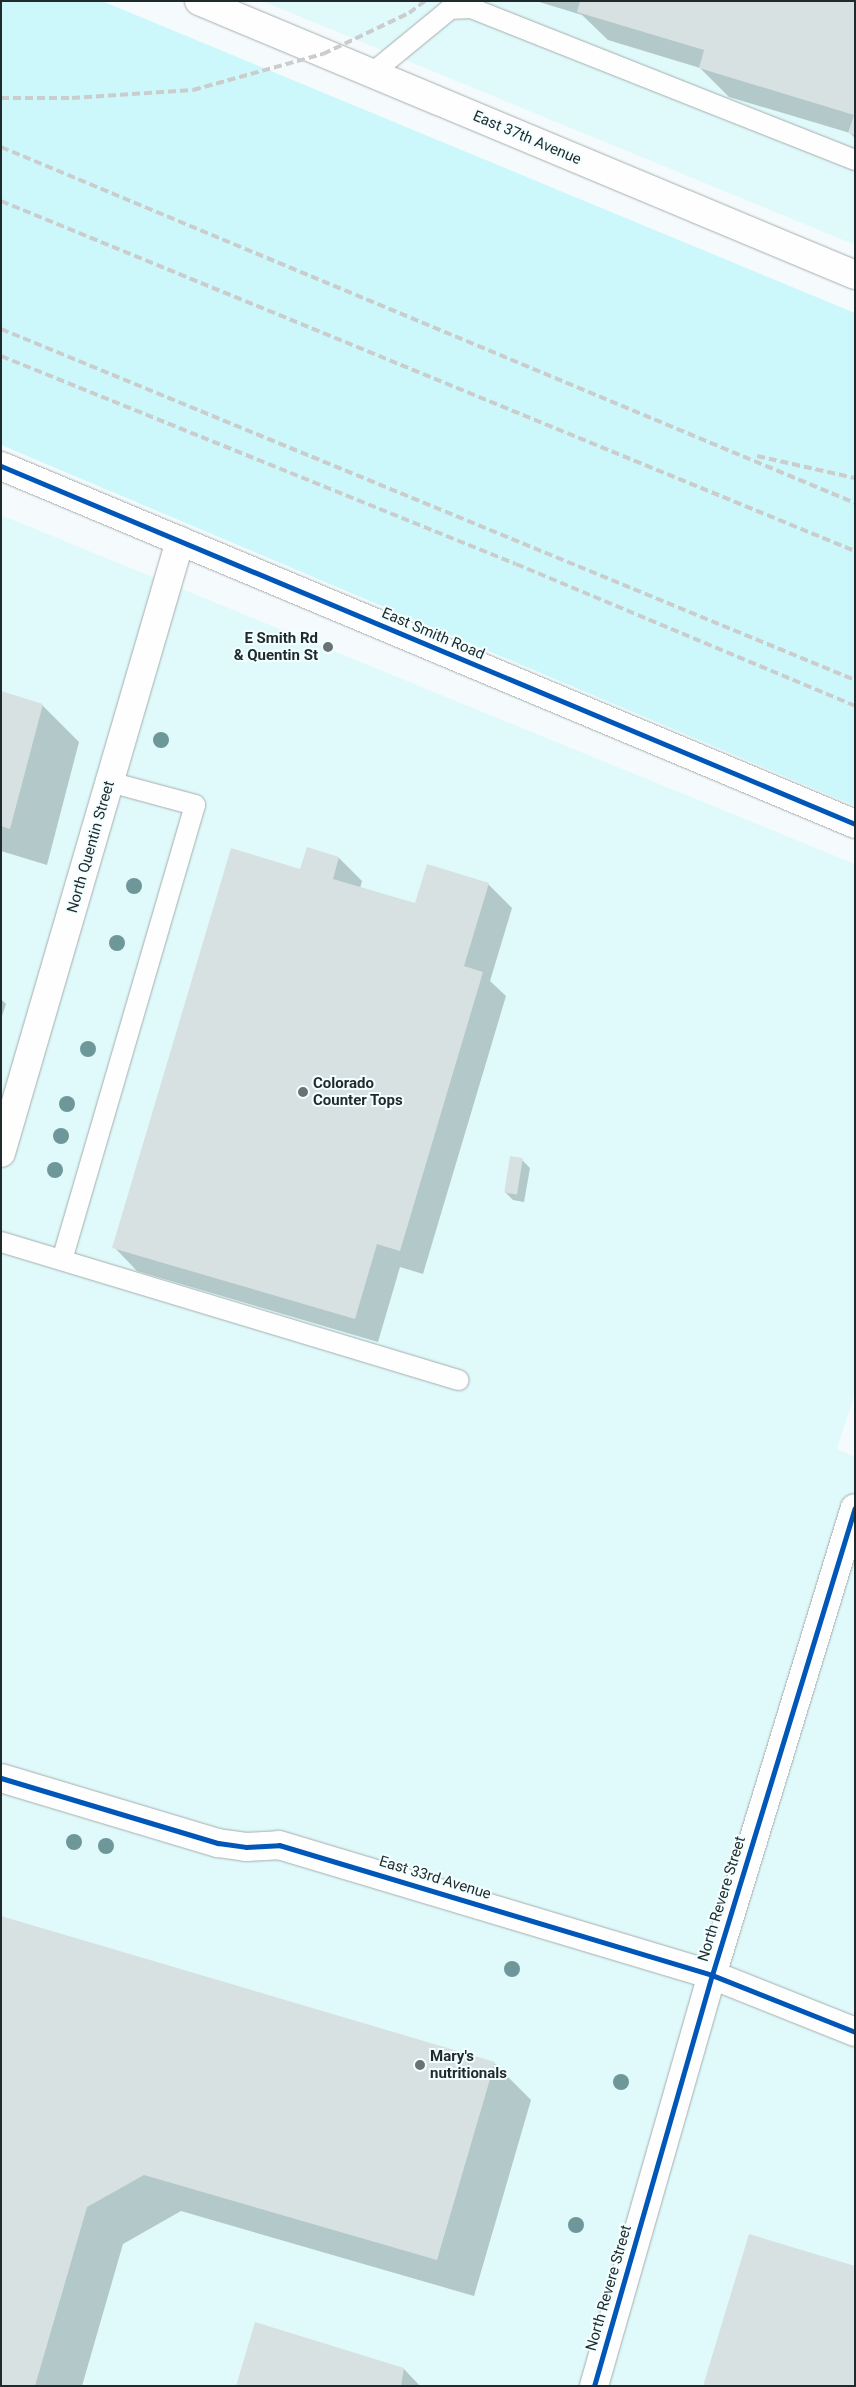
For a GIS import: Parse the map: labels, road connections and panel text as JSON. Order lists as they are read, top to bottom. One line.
{"streets":{"street":["East 37th Avenue","East Smith Road","North Quentin Street","East 33rd Avenue","North Revere Street"]},"crossings":[["East Smith Road","North Quentin Street"],["East 33rd Avenue","North Revere Street"]],"places":["E Smith Rd & Quentin St","Colorado Counter Tops","Mary's nutritionals"]}
